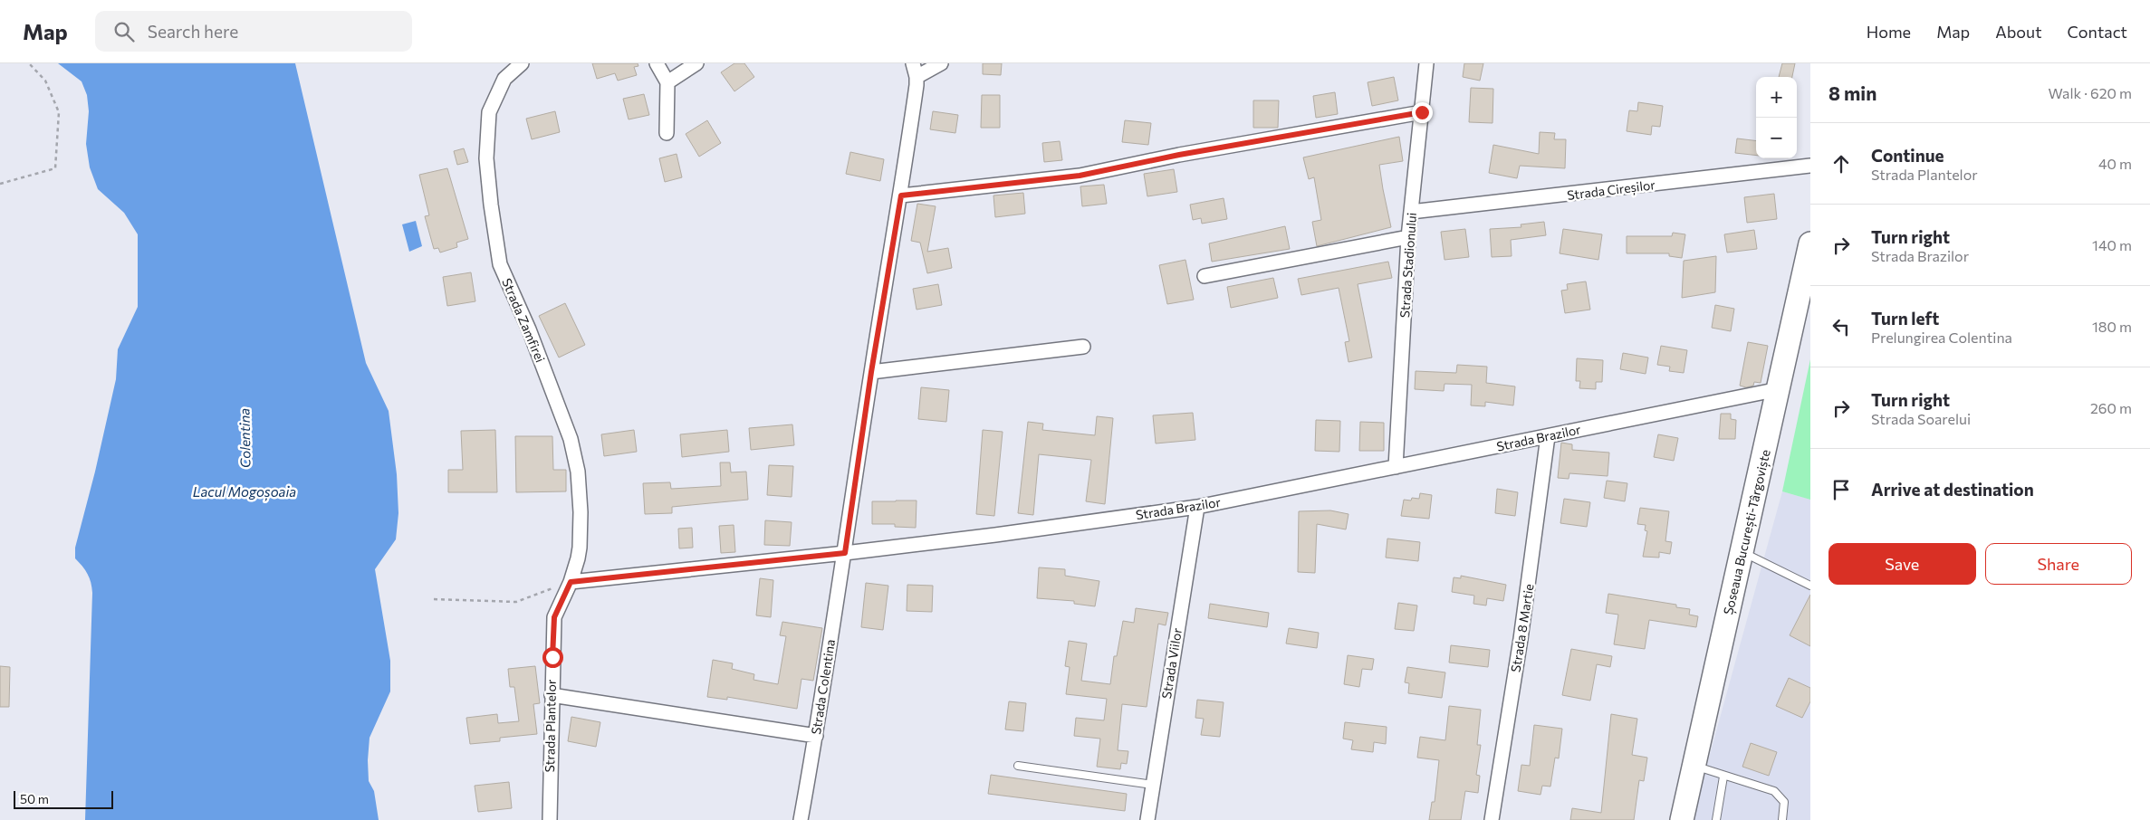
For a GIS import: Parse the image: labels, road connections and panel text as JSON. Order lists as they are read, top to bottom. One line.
{"streets":{"main road":["Șoseaua București-Târgoviște"],"street":["Strada Cireșilor","Strada Stadionului","Strada Zamfirei","Strada Brazilor","Strada 8 Martie","Strada Viilor","Strada Colentina","Strada Plantelor"]},"crossings":[["Strada Cireșilor","Strada Stadionului"],["Strada Stadionului","Strada Brazilor"],["Strada Zamfirei","Strada Brazilor"],["Strada Zamfirei","Strada Plantelor"],["Strada Brazilor","Șoseaua București-Târgoviște"],["Strada Brazilor","Strada 8 Martie"],["Strada Brazilor","Strada Viilor"],["Strada Brazilor","Strada Colentina"],["Strada Brazilor","Strada Plantelor"]],"water":["Colentina","Lacul Mogoșoaia"],"scale_bar":"50 m","page":{"header":"Map","search":"Search here","nav":["Home","Map","About","Contact"],"heading":["8 min","Walk · 620 m"],"map_buttons":["+","−"],"list":[["Continue","Strada Plantelor","40 m"],["Turn right","Strada Brazilor","140 m"],["Turn left","Prelungirea Colentina","180 m"],["Turn right","Strada Soarelui","260 m"],"Arrive at destination"],"buttons":["Save","Share"],"scale":"50 m"}}
